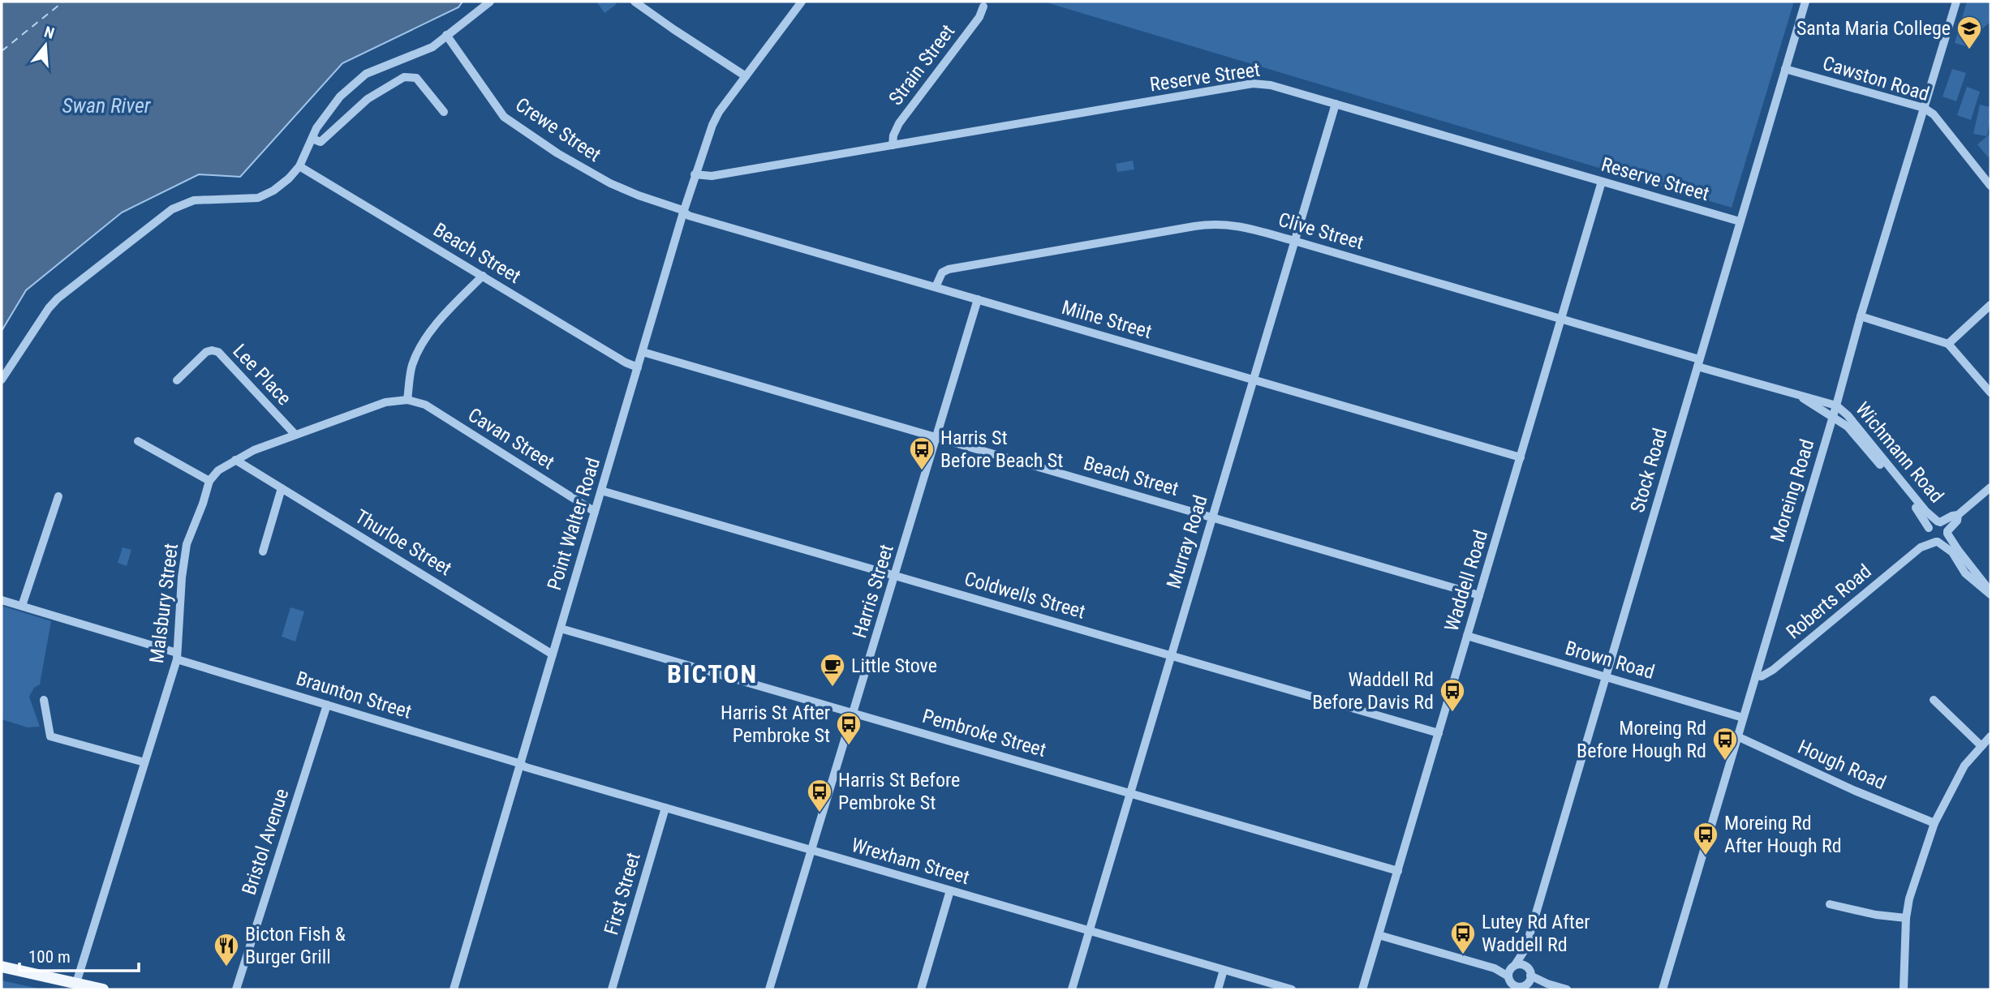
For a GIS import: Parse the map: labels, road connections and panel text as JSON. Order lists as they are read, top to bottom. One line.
{"streets":{"street":["Strain Street","Reserve Street","Cawston Road","Crewe Street","Clive Street","Beach Street","Milne Street","Lee Place","Cavan Street","Wichmann Road","Stock Road","Moreing Road","Point Walter Road","Murray Road","Thurloe Street","Waddell Road","Harris Street","Coldwells Street","Roberts Road","Malsbury Street","Brown Road","Braunton Street","Pembroke Street","Hough Road","Bristol Avenue","Wrexham Street","First Street"]},"crossings":[["Strain Street","Reserve Street"],["Reserve Street","Stock Road"],["Reserve Street","Point Walter Road"],["Reserve Street","Murray Road"],["Reserve Street","Waddell Road"],["Cawston Road","Stock Road"],["Cawston Road","Moreing Road"],["Crewe Street","Milne Street"],["Crewe Street","Point Walter Road"],["Clive Street","Milne Street"],["Clive Street","Wichmann Road"],["Clive Street","Stock Road"],["Clive Street","Moreing Road"],["Clive Street","Murray Road"],["Clive Street","Waddell Road"],["Beach Street","Point Walter Road"],["Beach Street","Murray Road"],["Beach Street","Waddell Road"],["Beach Street","Harris Street"],["Milne Street","Point Walter Road"],["Milne Street","Murray Road"],["Milne Street","Waddell Road"],["Milne Street","Harris Street"],["Cavan Street","Point Walter Road"],["Wichmann Road","Moreing Road"],["Wichmann Road","Roberts Road"],["Stock Road","Brown Road"],["Moreing Road","Roberts Road"],["Moreing Road","Brown Road"],["Moreing Road","Hough Road"],["Point Walter Road","Thurloe Street"],["Point Walter Road","Coldwells Street"],["Point Walter Road","Braunton Street"],["Point Walter Road","Pembroke Street"],["Point Walter Road","Wrexham Street"],["Murray Road","Coldwells Street"],["Murray Road","Pembroke Street"],["Murray Road","Wrexham Street"],["Waddell Road","Coldwells Street"],["Waddell Road","Brown Road"],["Waddell Road","Pembroke Street"],["Harris Street","Coldwells Street"],["Harris Street","Pembroke Street"],["Harris Street","Wrexham Street"],["Malsbury Street","Braunton Street"],["Braunton Street","Bristol Avenue"],["Braunton Street","Wrexham Street"],["Wrexham Street","First Street"]],"districts":["BICTON"],"water":["Swan River"],"places":{"school or university":["Santa Maria College"],"bus stop":["Harris St Before Beach St","Waddell Rd Before Davis Rd","Harris St After Pembroke St","Moreing Rd Before Hough Rd","Harris St Before Pembroke St","Moreing Rd After Hough Rd","Lutey Rd After Waddell Rd"],"cafe":["Little Stove"],"restaurant":["Bicton Fish & Burger Grill"]},"scale_bar":"100 m","north":"top"}
